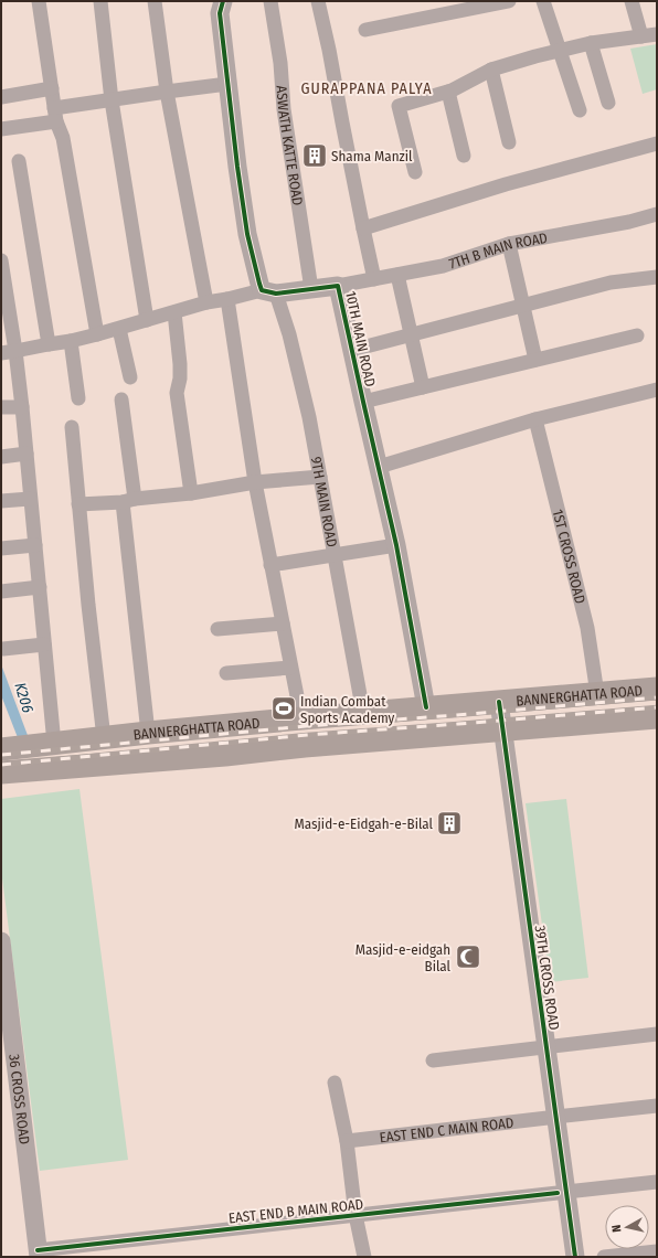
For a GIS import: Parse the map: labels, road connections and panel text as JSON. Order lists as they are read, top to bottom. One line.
{"streets":{"main road":["BANNERGHATTA ROAD"],"street":["ASWATH KATTE ROAD","7TH B MAIN ROAD","10TH MAIN ROAD","9TH MAIN ROAD","1ST CROSS ROAD","36 CROSS ROAD","EAST END C MAIN ROAD","EAST END B MAIN ROAD"],"cycle path":["39TH CROSS ROAD"]},"crossings":[["ASWATH KATTE ROAD","10TH MAIN ROAD"],["7TH B MAIN ROAD","10TH MAIN ROAD"],["10TH MAIN ROAD","9TH MAIN ROAD"],["10TH MAIN ROAD","BANNERGHATTA ROAD"],["9TH MAIN ROAD","BANNERGHATTA ROAD"],["1ST CROSS ROAD","BANNERGHATTA ROAD"],["36 CROSS ROAD","EAST END B MAIN ROAD"]],"districts":["GURAPPANA PALYA"],"water":["K206"],"places":{"building":["Shama Manzil","Masjid-e-Eidgah-e-Bilal"],"sports":["Indian Combat Sports Academy"],"mosque":["Masjid-e-eidgah Bilal"]},"north":"left"}
